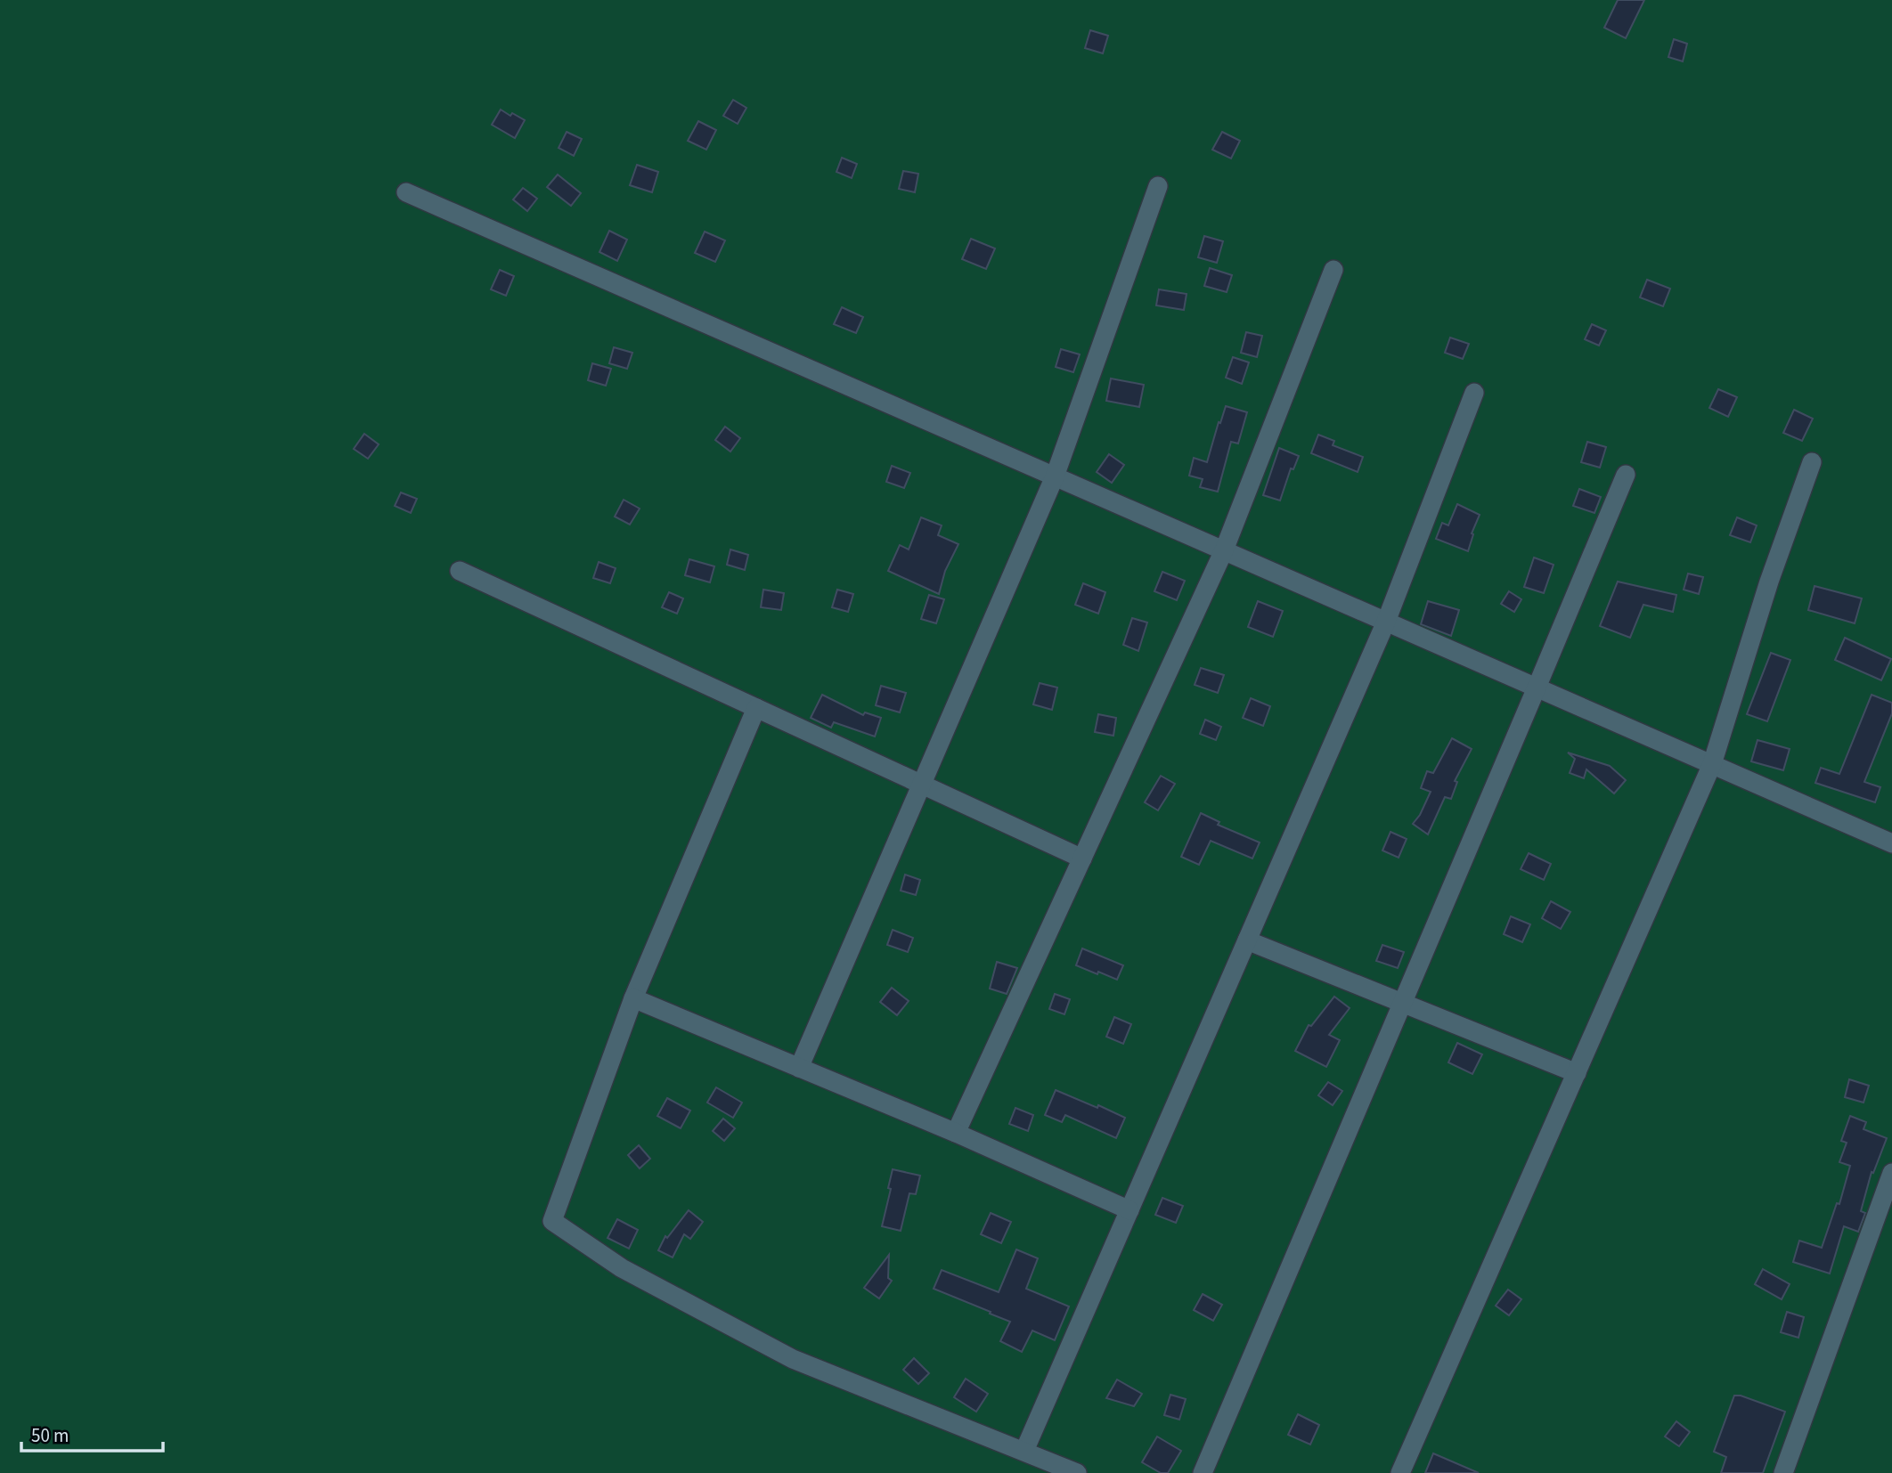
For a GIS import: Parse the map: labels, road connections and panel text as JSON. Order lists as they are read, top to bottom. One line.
{"scale_bar":"50 m"}
